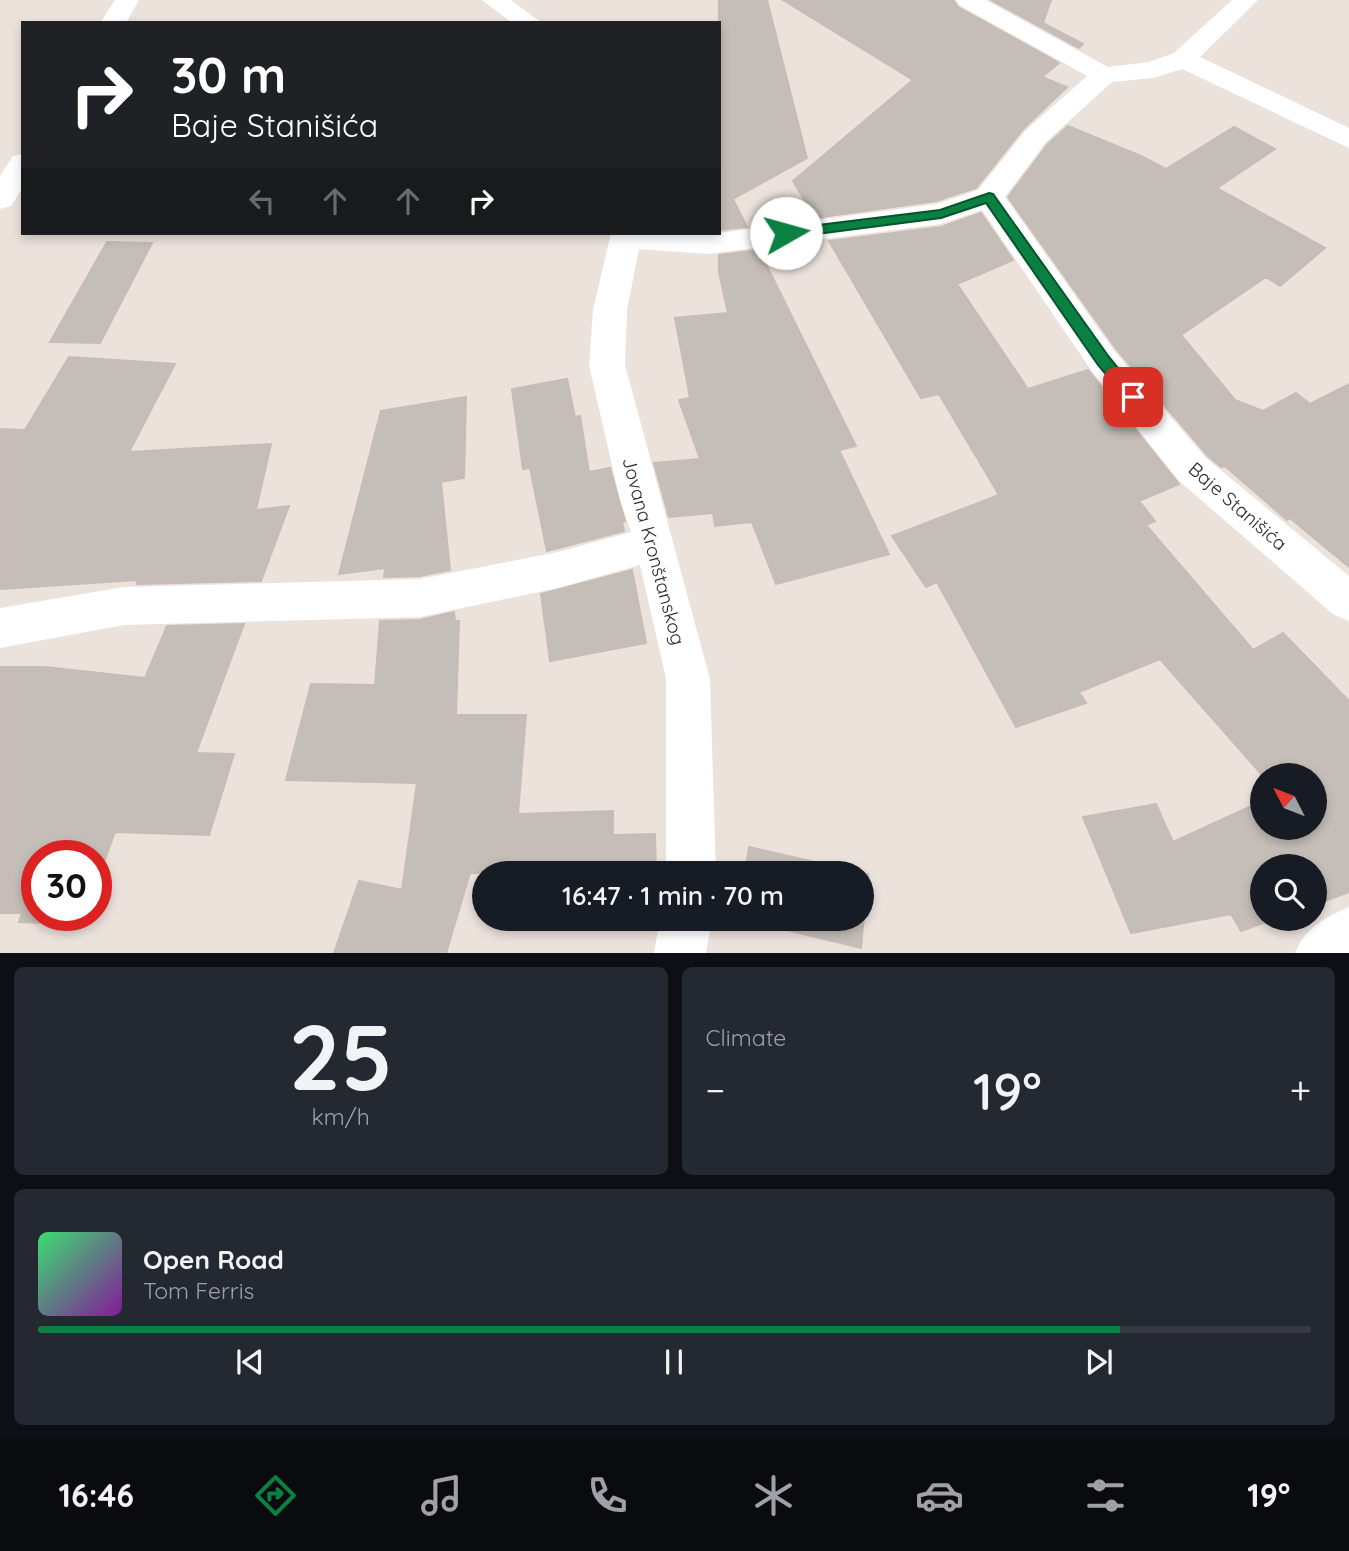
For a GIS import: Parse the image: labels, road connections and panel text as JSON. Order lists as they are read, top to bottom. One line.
{"streets":{"street":["Baje Stanišića","Jovana Kronštanskog"]},"north":"top left","page":{"turn":["30 m","Baje Stanišića"],"limit":"30","trip":"16:47 · 1 min · 70 m","tile":[["25","km/h"],"Climate"],"heat":["−","19°","+"],"song":["Open Road","Tom Ferris"],"tabs":["16:46","19°"]}}
